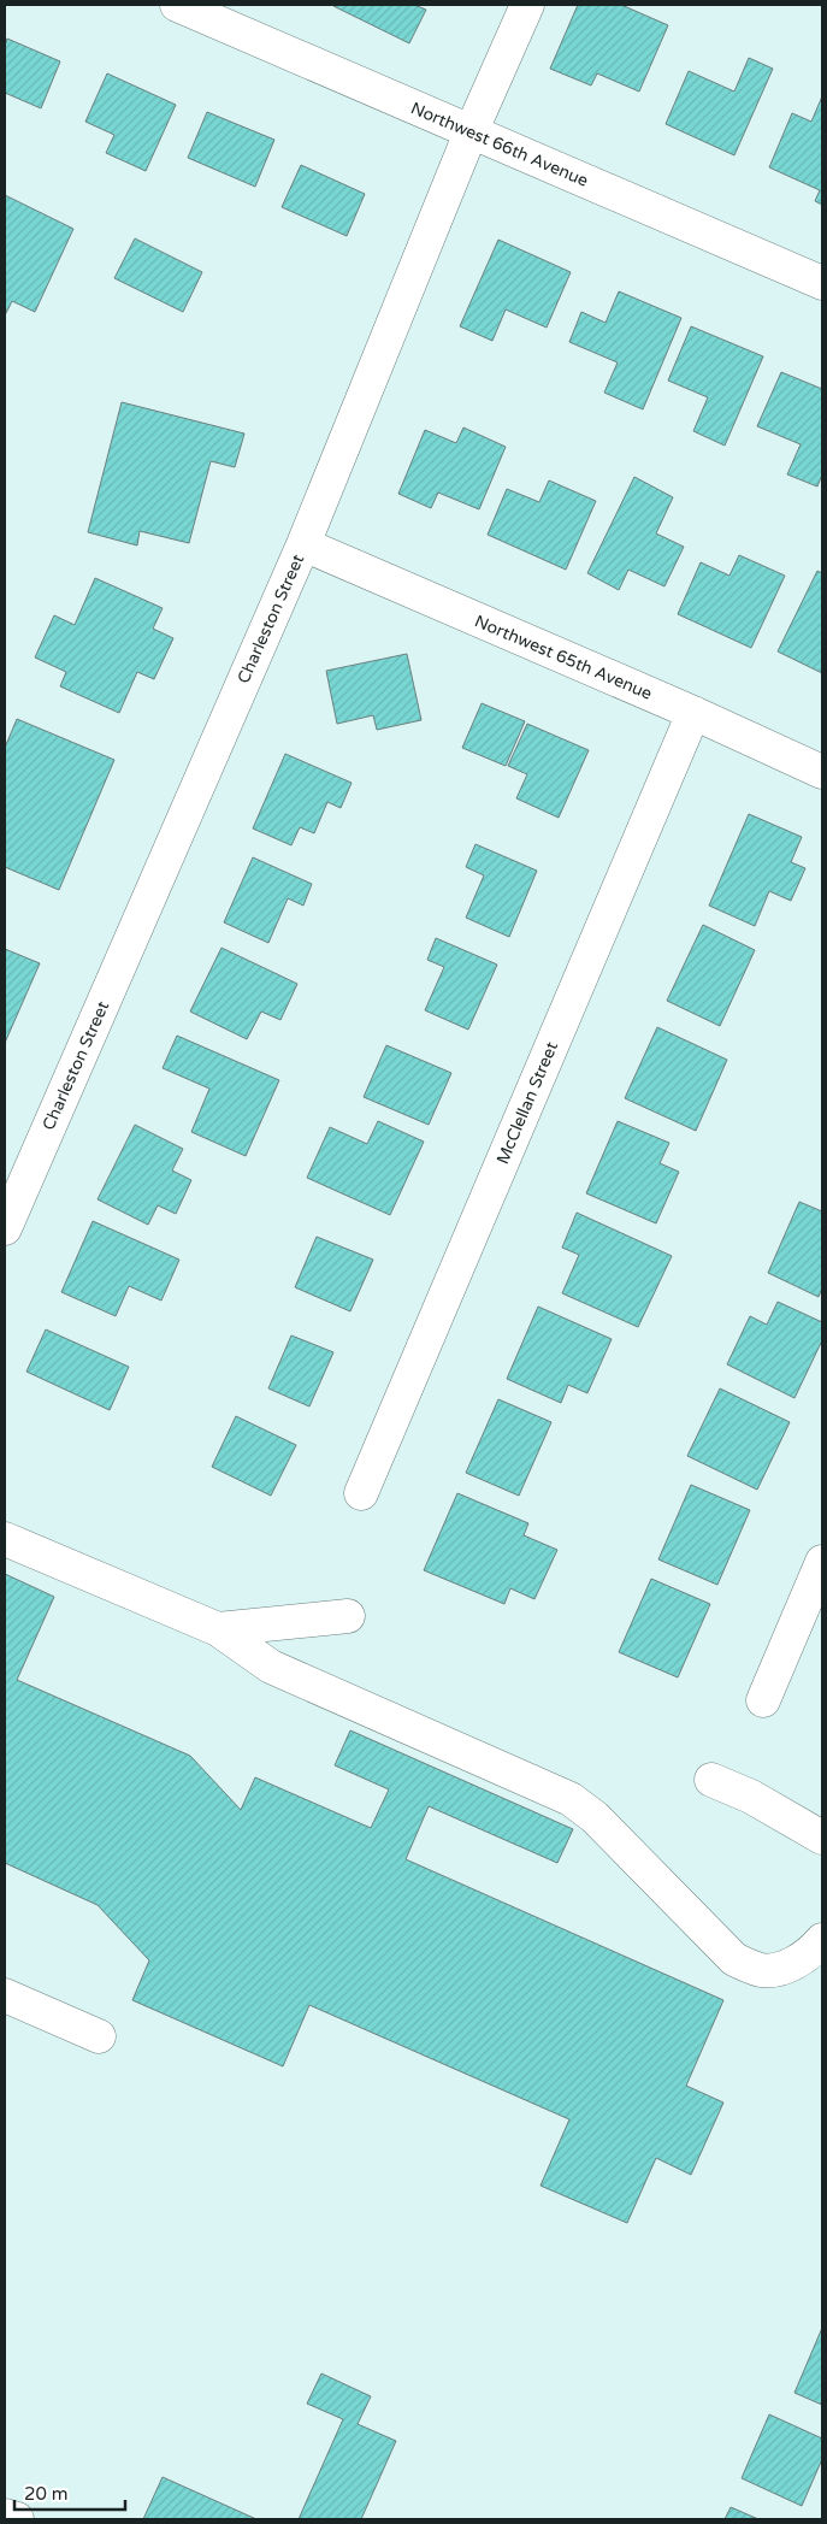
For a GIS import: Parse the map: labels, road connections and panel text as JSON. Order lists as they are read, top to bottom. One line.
{"streets":{"street":["Northwest 66th Avenue","Charleston Street","Northwest 65th Avenue","McClellan Street"]},"crossings":[["Northwest 66th Avenue","Charleston Street"],["Charleston Street","Northwest 65th Avenue"],["Northwest 65th Avenue","McClellan Street"]],"scale_bar":"20 m"}
